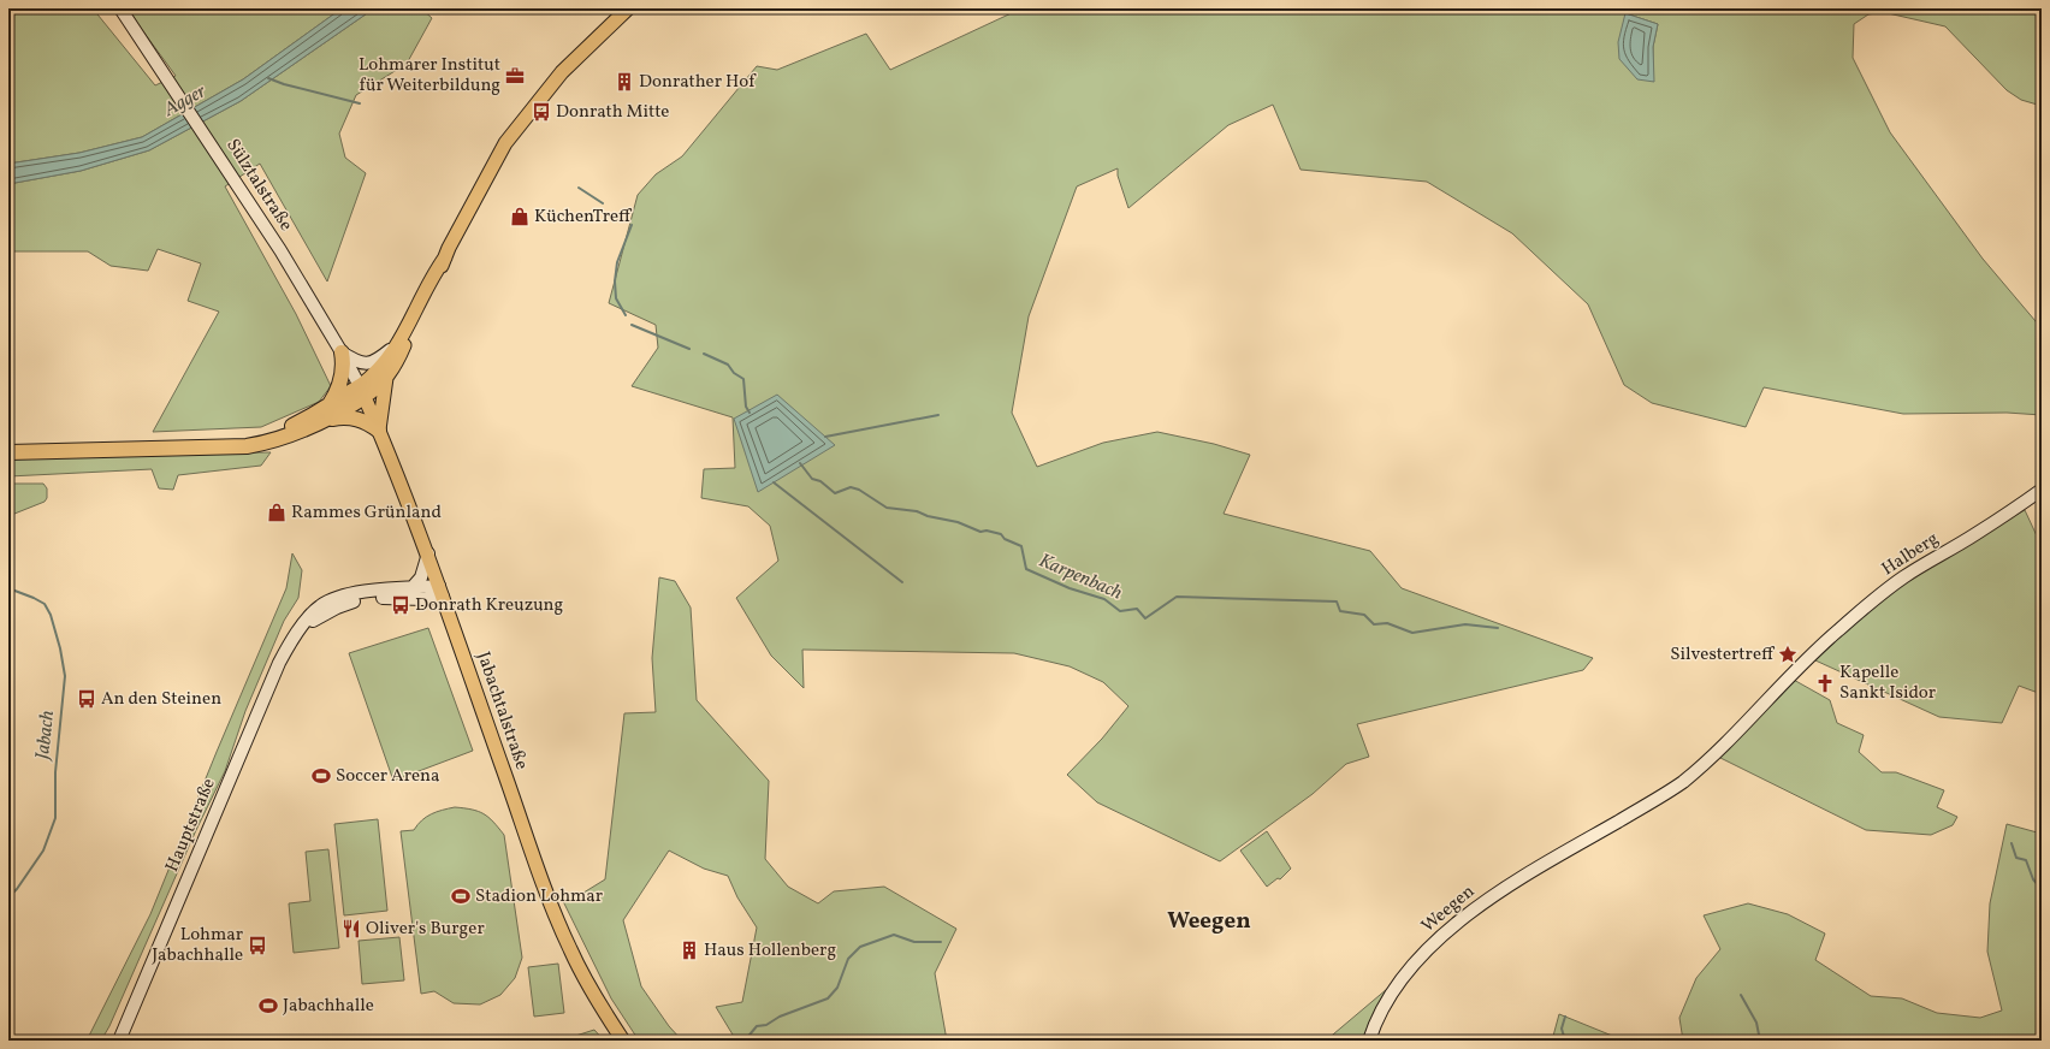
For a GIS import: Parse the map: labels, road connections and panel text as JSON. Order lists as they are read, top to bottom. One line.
{"streets":{"main road":["Sülztalstraße","Halberg","Jabachtalstraße","Hauptstraße","Weegen"]},"crossings":[["Sülztalstraße","Jabachtalstraße"],["Halberg","Weegen"]],"districts":["Weegen"],"water":["Agger","Karpenbach","Jabach"],"places":{"office":["Lohmarer Institut für Weiterbildung"],"building":["Donrather Hof","Haus Hollenberg"],"bus stop":["Donrath Mitte","Donrath Kreuzung","An den Steinen","Lohmar Jabachhalle"],"shop":["KüchenTreff","Rammes Grünland"],"place":["Silvestertreff"],"church":["Kapelle Sankt Isidor"],"sports":["Soccer Arena","Stadion Lohmar","Jabachhalle"],"restaurant":["Oliver's Burger"]}}
